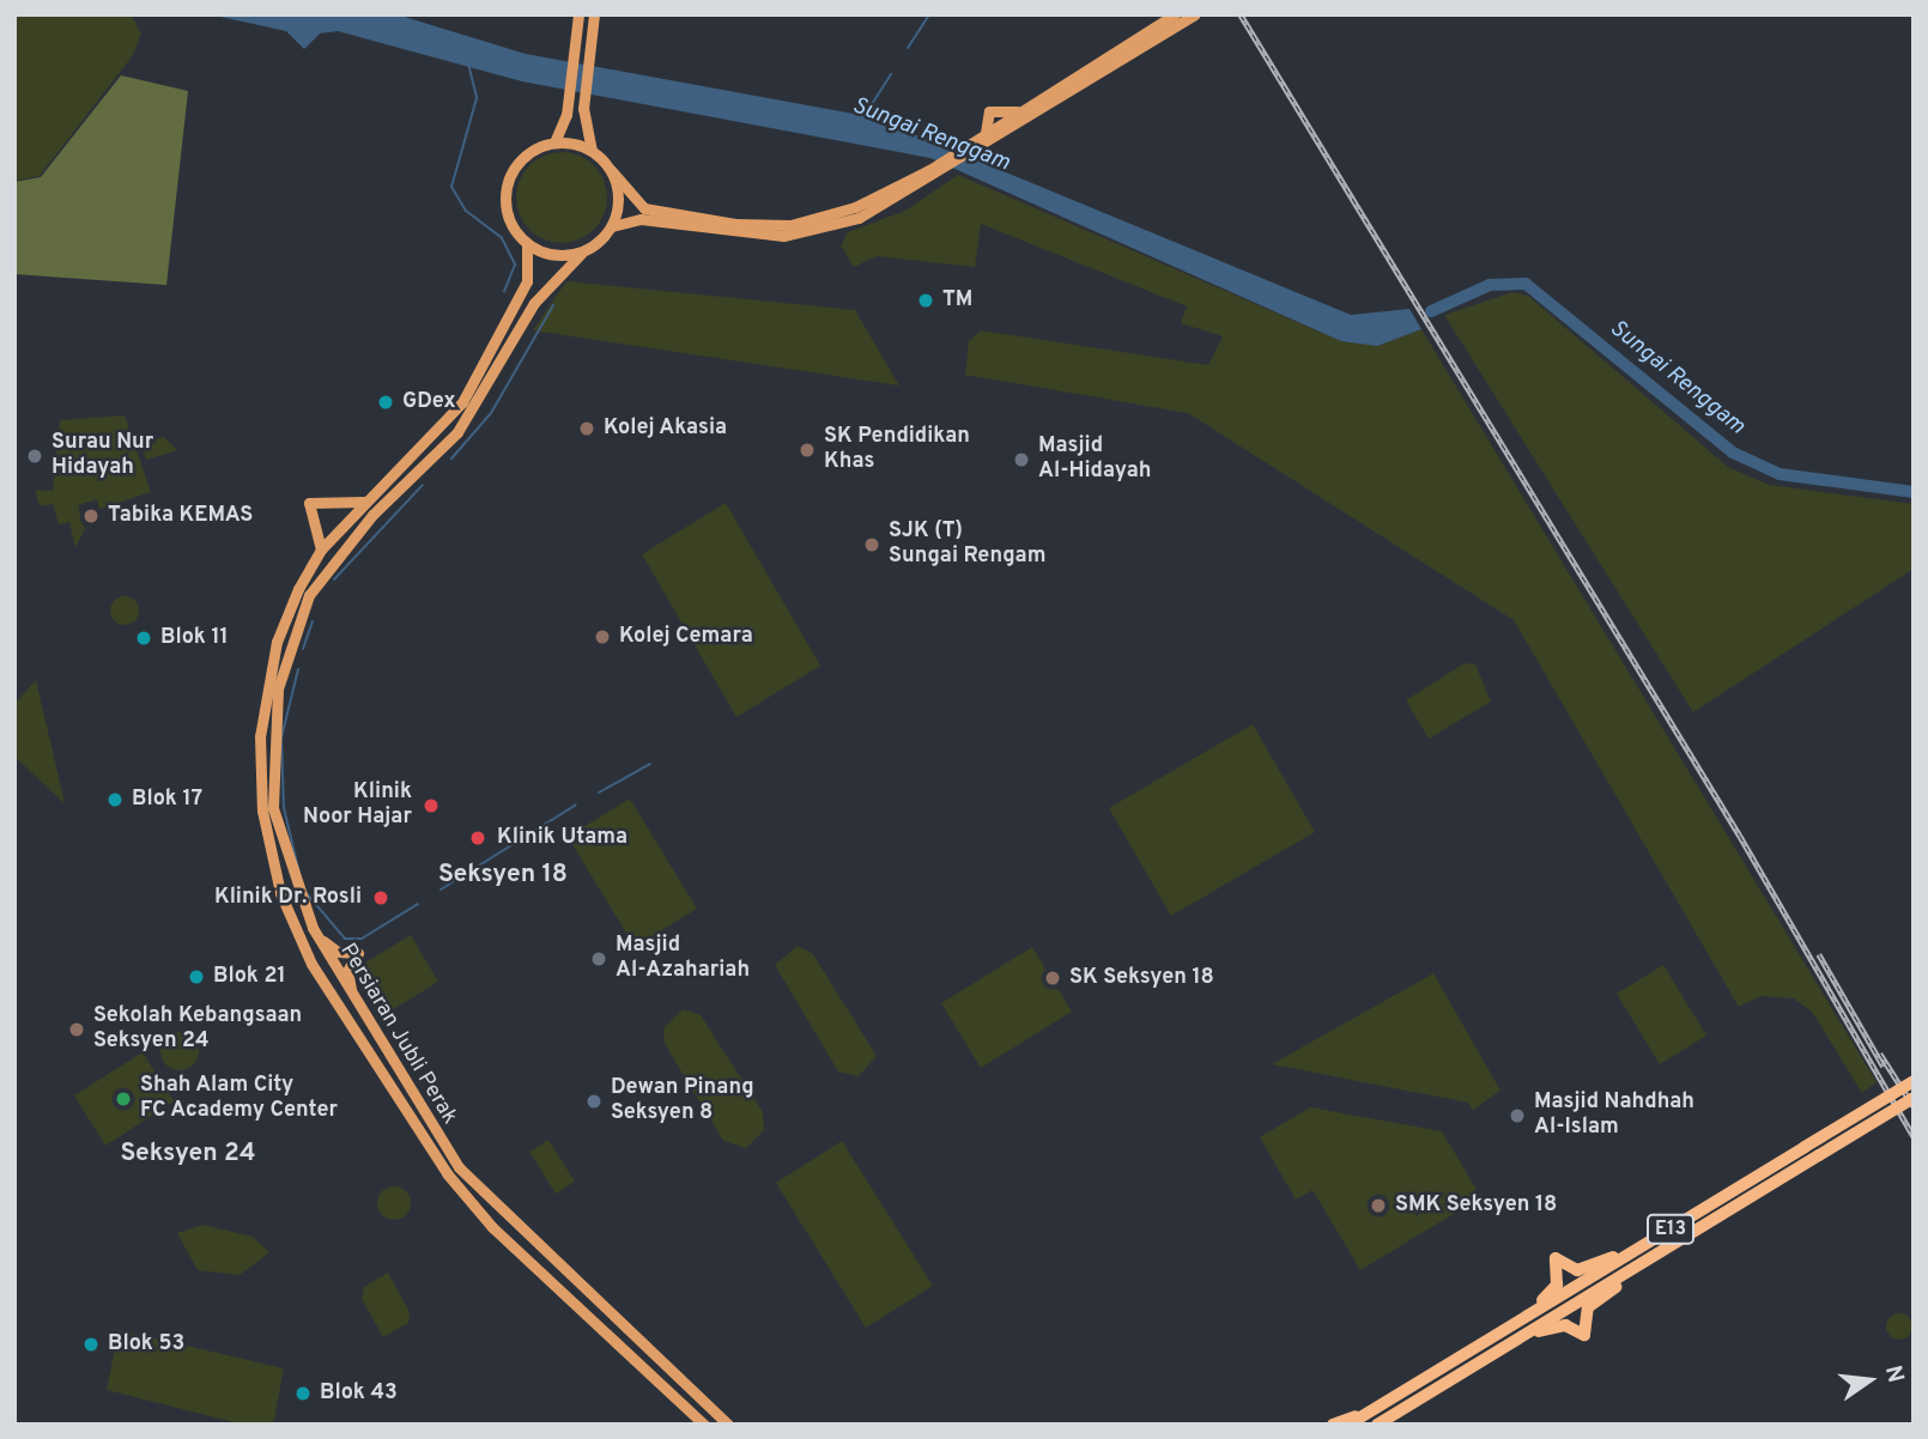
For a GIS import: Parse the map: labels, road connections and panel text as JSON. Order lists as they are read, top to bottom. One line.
{"streets":{"highway":["E13"],"main road":["Persiaran Jubli Perak"]},"districts":["Seksyen 18","Seksyen 24"],"water":["Sungai Renggam"],"places":["TM","GDex","Kolej Akasia","SK Pendidikan Khas","Surau Nur Hidayah","Masjid Al-Hidayah","Tabika KEMAS","SJK (T) Sungai Rengam","Kolej Cemara","Blok 11","Blok 17","Klinik Noor Hajar","Klinik Utama","Klinik Dr. Rosli","Masjid Al-Azahariah","Blok 21","SK Seksyen 18","Sekolah Kebangsaan Seksyen 24","Shah Alam City FC Academy Center","Dewan Pinang Seksyen 8","Masjid Nahdhah Al-Islam","SMK Seksyen 18","Blok 53","Blok 43"],"north":"right"}
